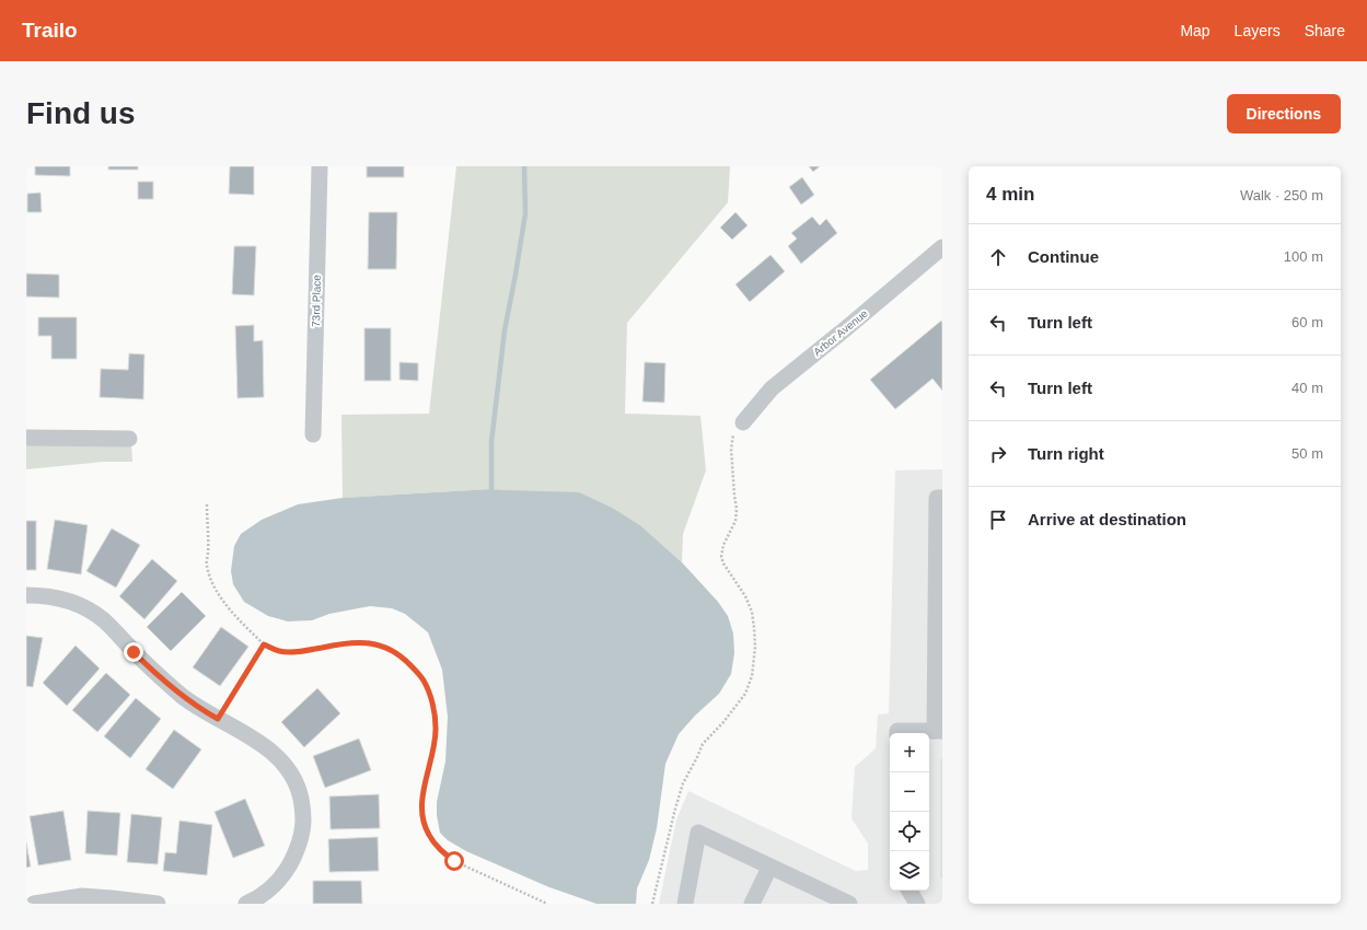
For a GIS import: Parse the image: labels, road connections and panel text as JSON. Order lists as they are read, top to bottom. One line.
{"streets":{"street":["73rd Place","Arbor Avenue"]},"page":{"header":"Trailo","nav":["Map","Layers","Share"],"buttons":"Directions","title":"Find us","heading":["4 min","Walk · 250 m"],"list":[["Continue","100 m"],["Turn left","60 m"],["Turn left","40 m"],["Turn right","50 m"],"Arrive at destination"],"map_buttons":["+","−"]}}
